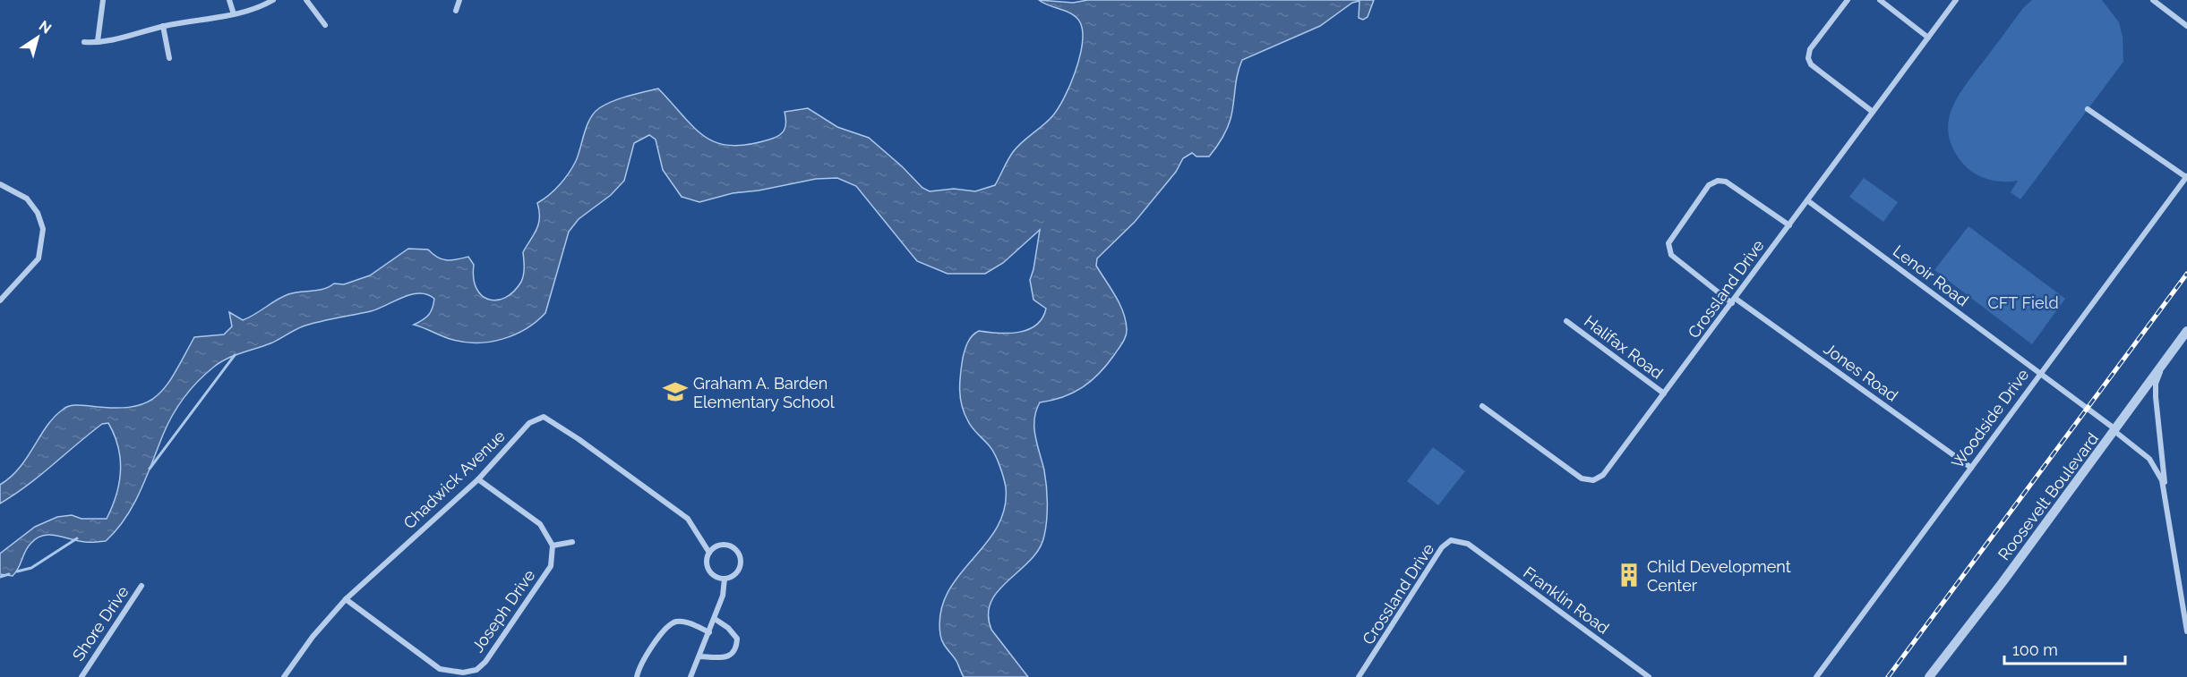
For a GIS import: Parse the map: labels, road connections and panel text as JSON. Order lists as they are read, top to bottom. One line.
{"streets":{"street":["Lenoir Road","Crossland Drive","Halifax Road","Jones Road","Woodside Drive","Chadwick Avenue","Roosevelt Boulevard","Franklin Road","Joseph Drive","Shore Drive"]},"crossings":[["Lenoir Road","Crossland Drive"],["Lenoir Road","Woodside Drive"],["Lenoir Road","Roosevelt Boulevard"],["Crossland Drive","Halifax Road"],["Crossland Drive","Jones Road"],["Crossland Drive","Franklin Road"],["Jones Road","Woodside Drive"],["Chadwick Avenue","Joseph Drive"]],"parks":["CFT Field"],"places":{"school or university":["Graham A. Barden Elementary School"],"building":["Child Development Center"]},"scale_bar":"100 m","north":"top right"}
